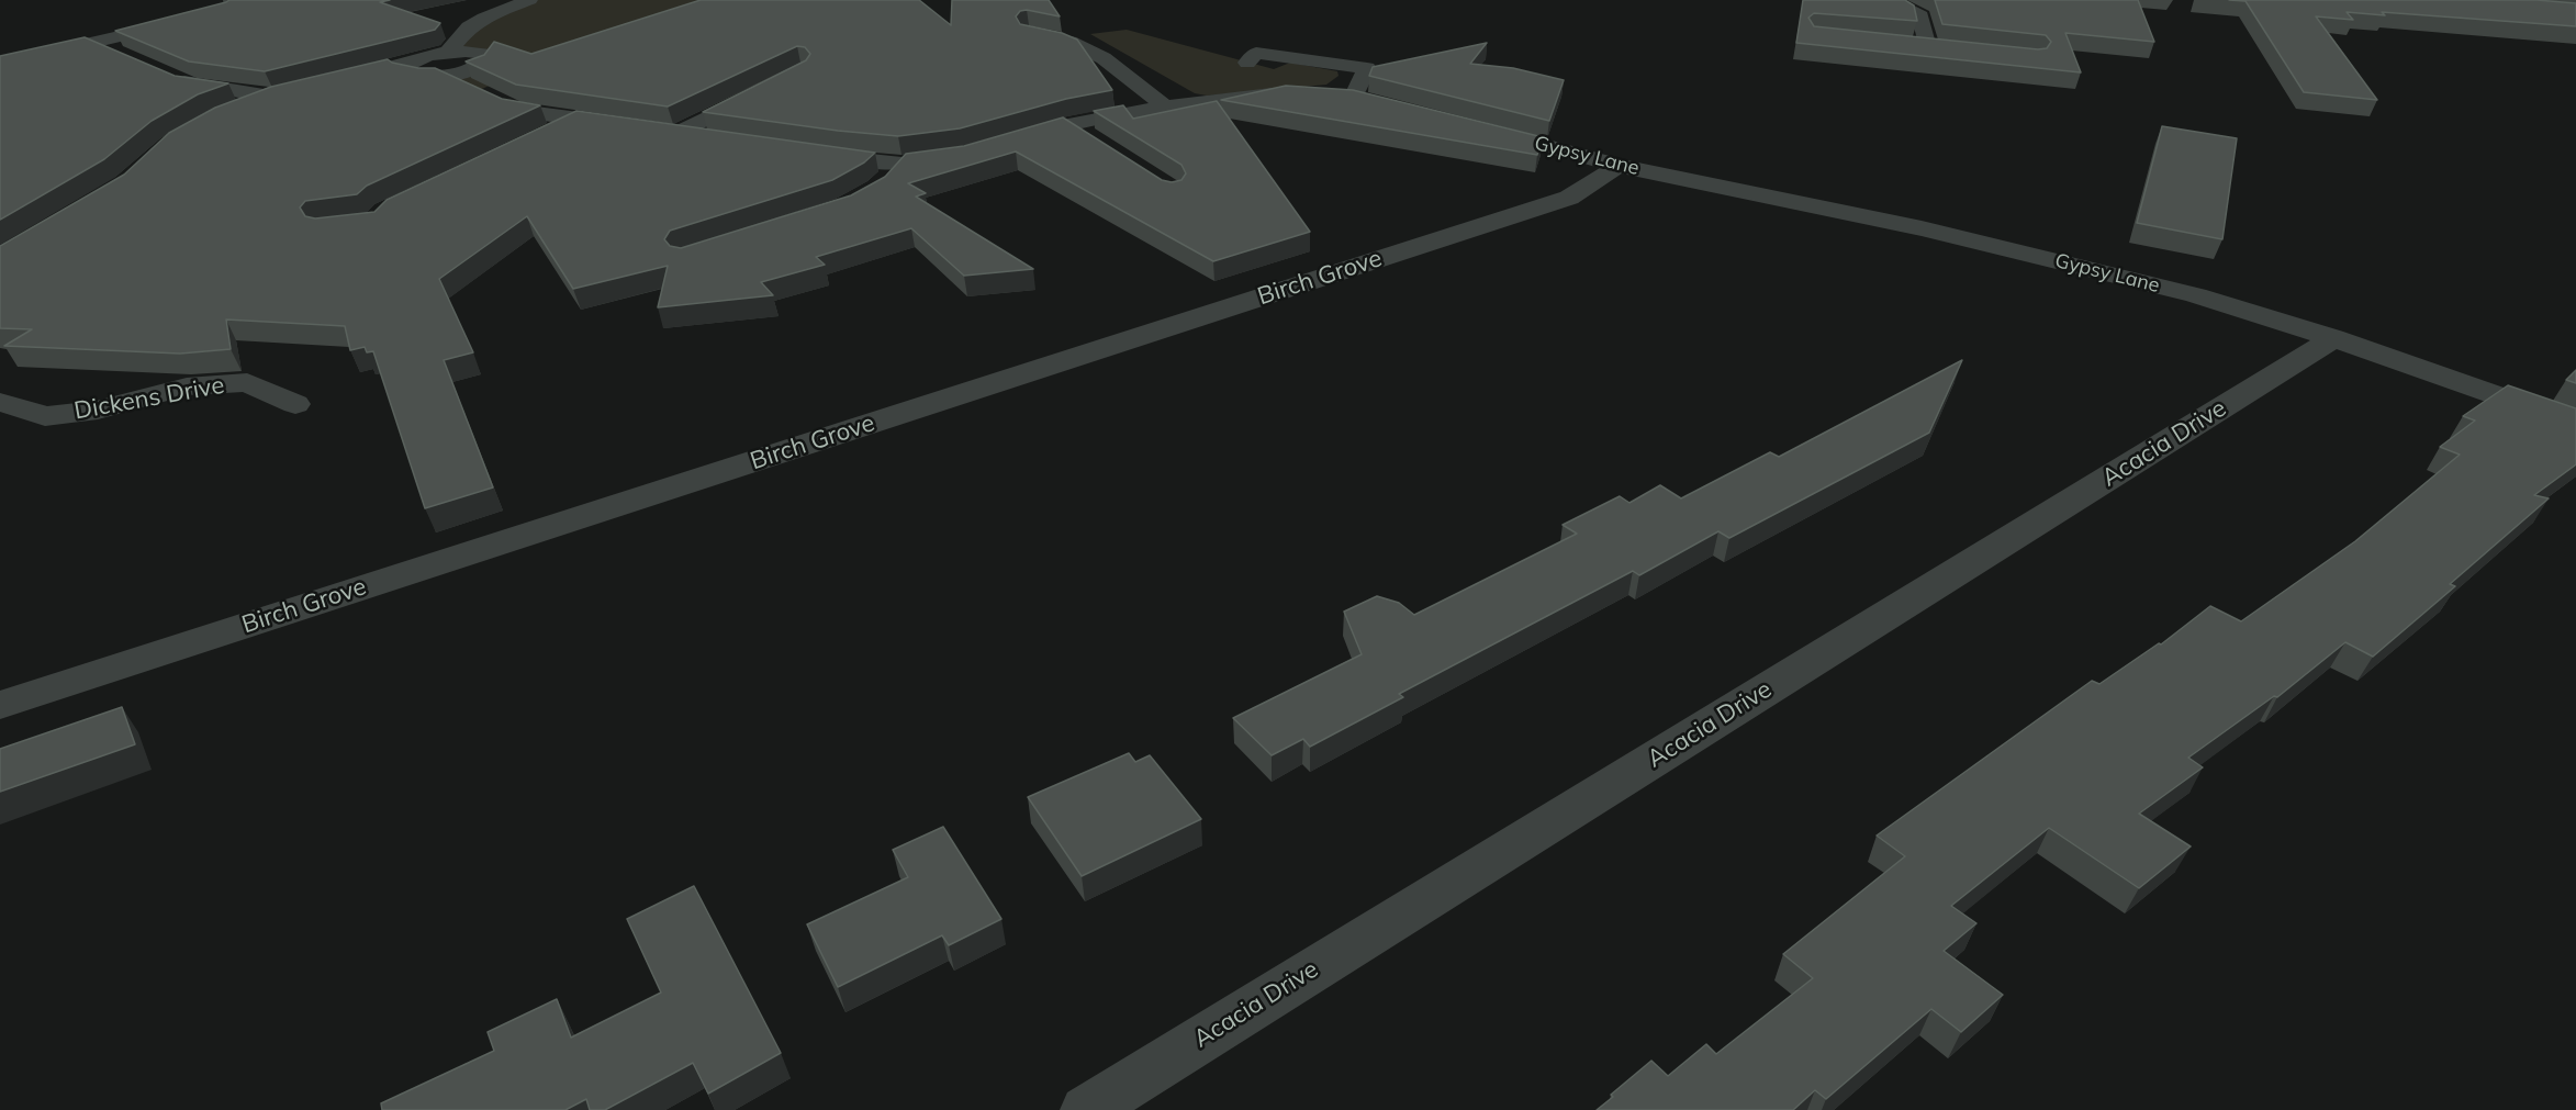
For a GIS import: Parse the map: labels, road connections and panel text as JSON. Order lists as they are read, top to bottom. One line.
{"streets":{"street":["Gypsy Lane","Birch Grove","Dickens Drive","Acacia Drive"]},"crossings":[["Gypsy Lane","Birch Grove"],["Gypsy Lane","Acacia Drive"]]}
